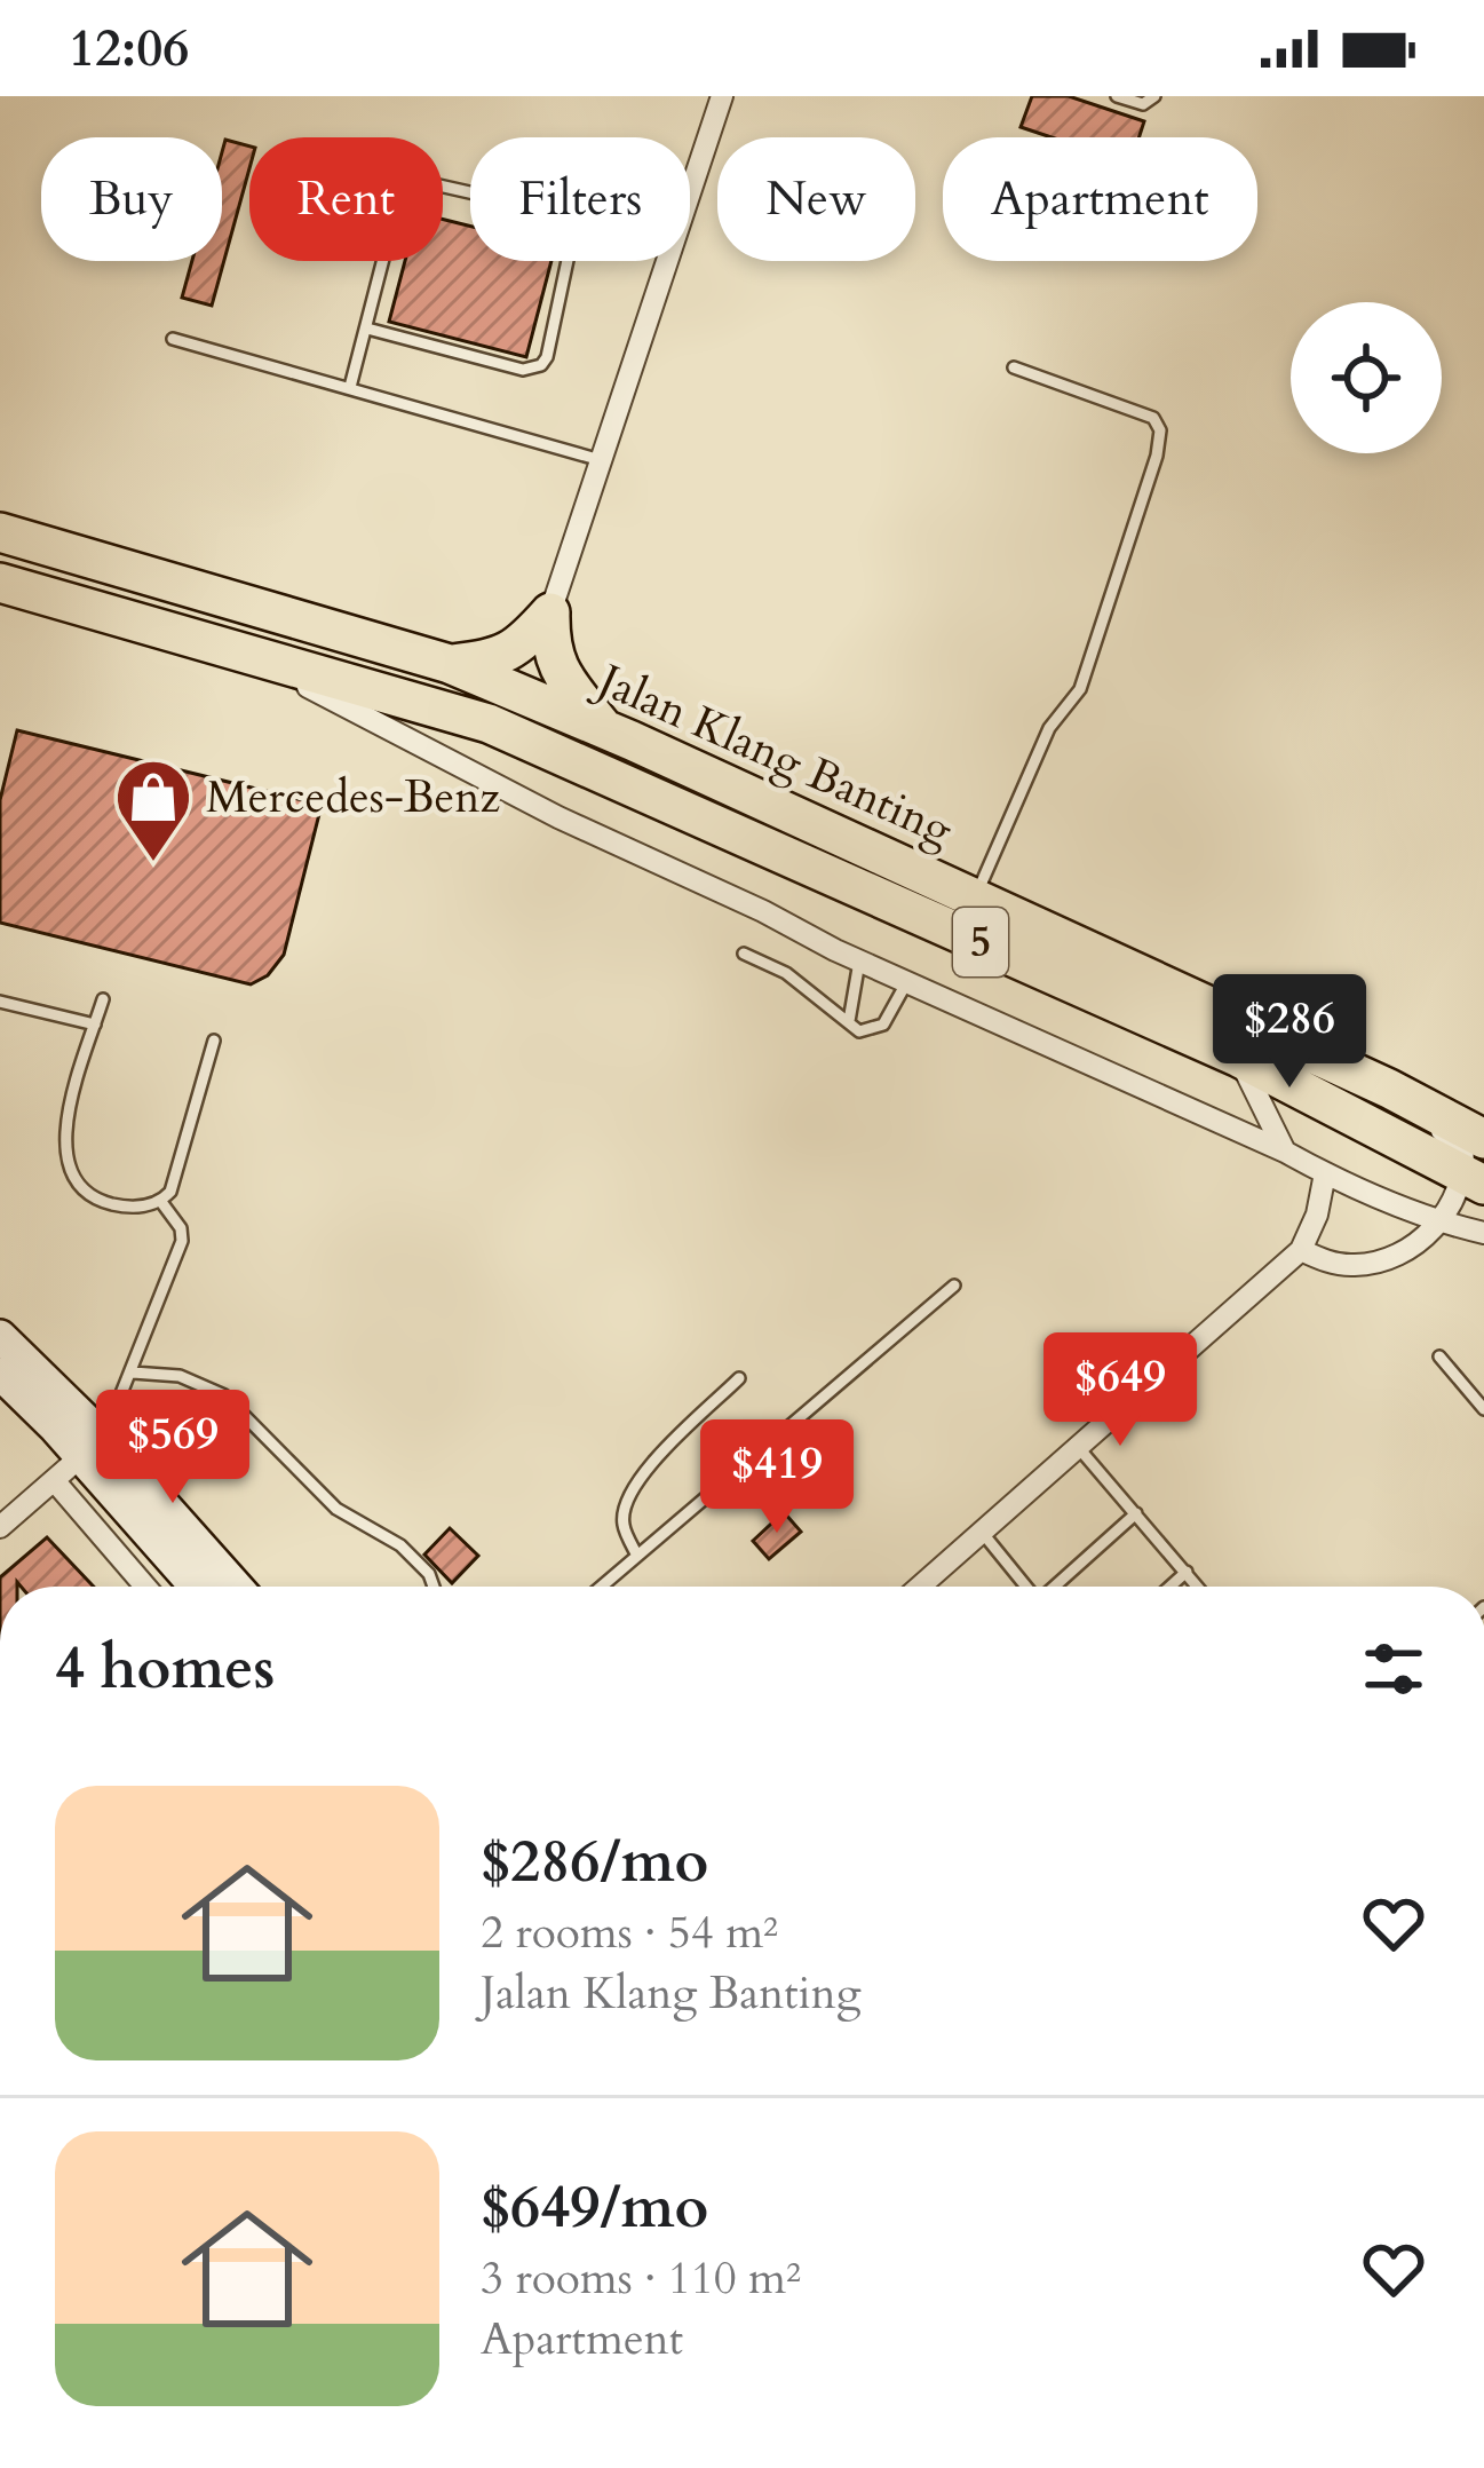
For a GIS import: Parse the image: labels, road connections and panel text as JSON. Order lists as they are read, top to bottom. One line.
{"streets":{"highway":["Jalan Klang Banting","5"]},"places":{"shop":["Mercedes-Benz"]},"page":{"status":"12:06","chip":["Buy","Rent","Filters","New","Apartment"],"price":["$286","$649","$569","$419"],"heading":"4 homes","list":[{"name":"$286/mo","note":"2 rooms · 54 m² · Jalan Klang Banting"},{"name":"$649/mo","note":"3 rooms · 110 m² · Apartment"}]}}
